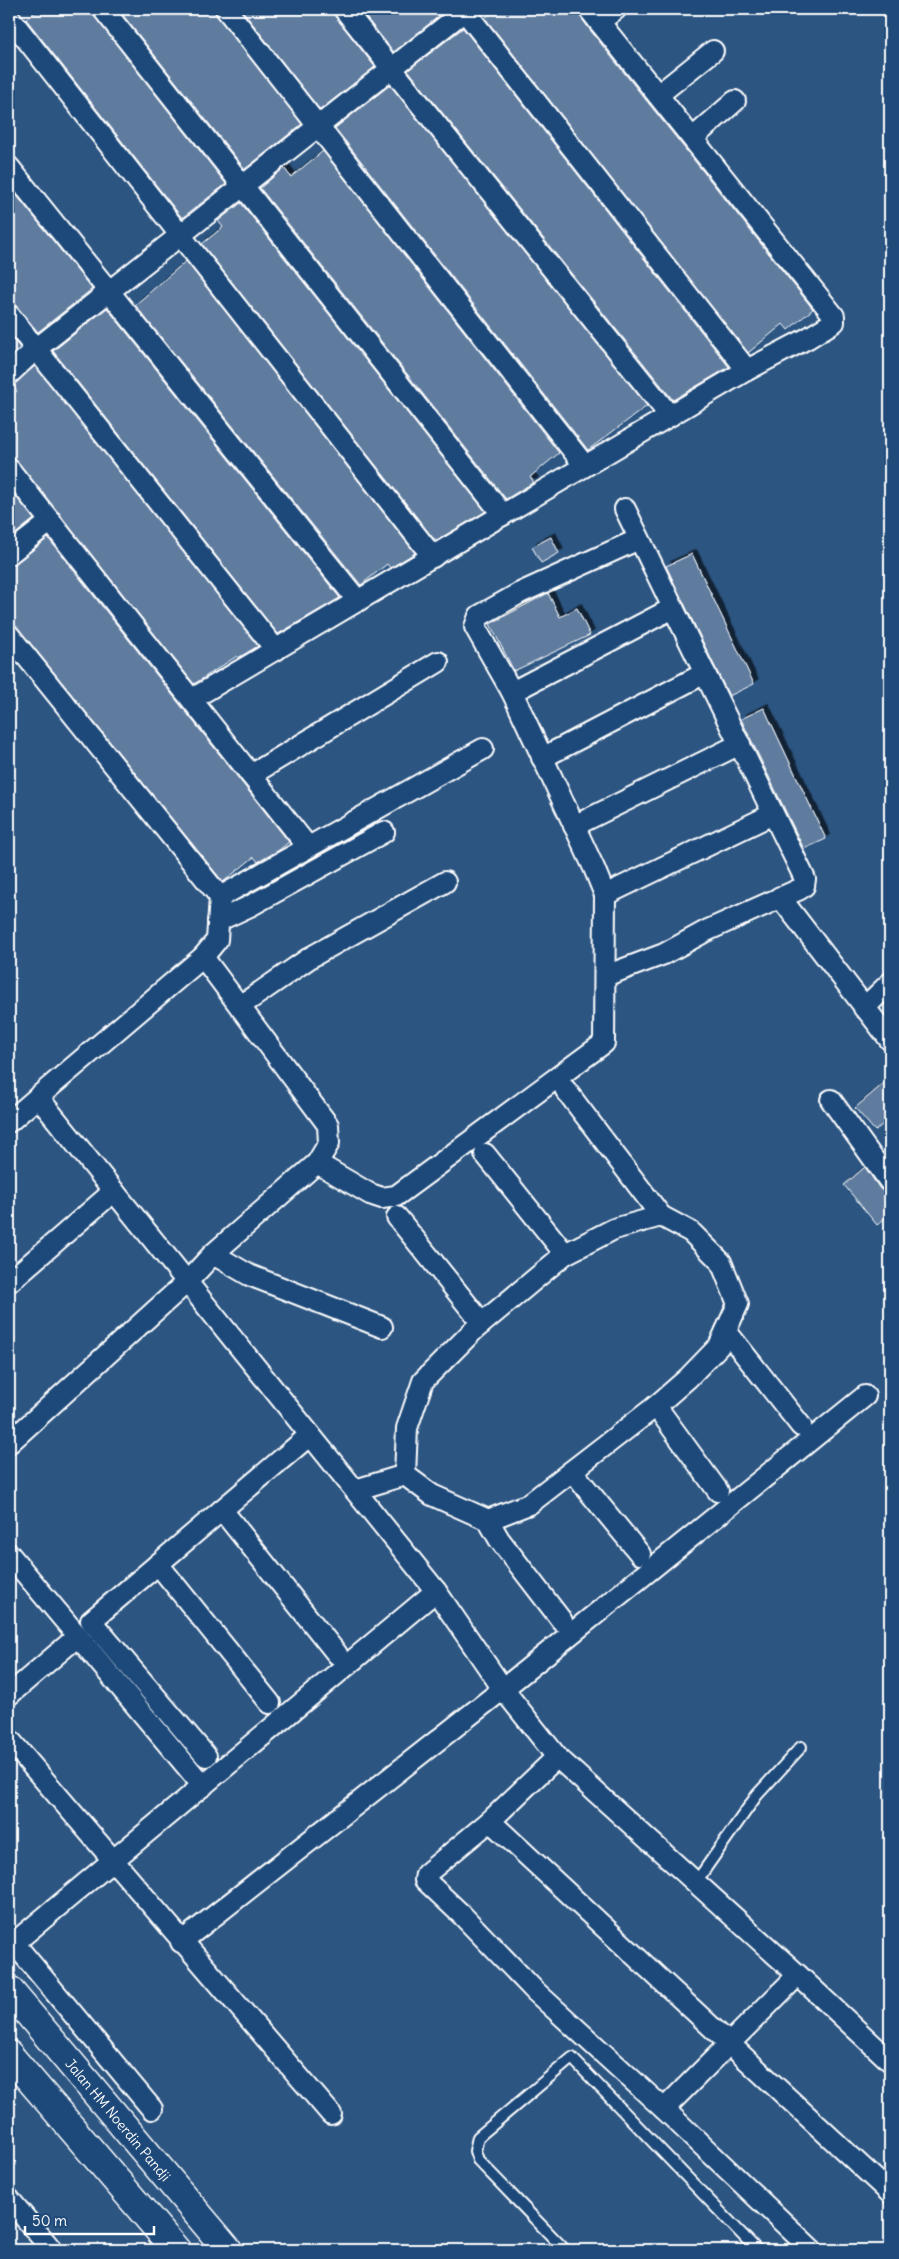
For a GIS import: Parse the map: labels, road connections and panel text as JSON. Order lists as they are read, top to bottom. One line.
{"streets":{"main road":["Jalan HM Noerdin Pandji"]},"scale_bar":"50 m"}
